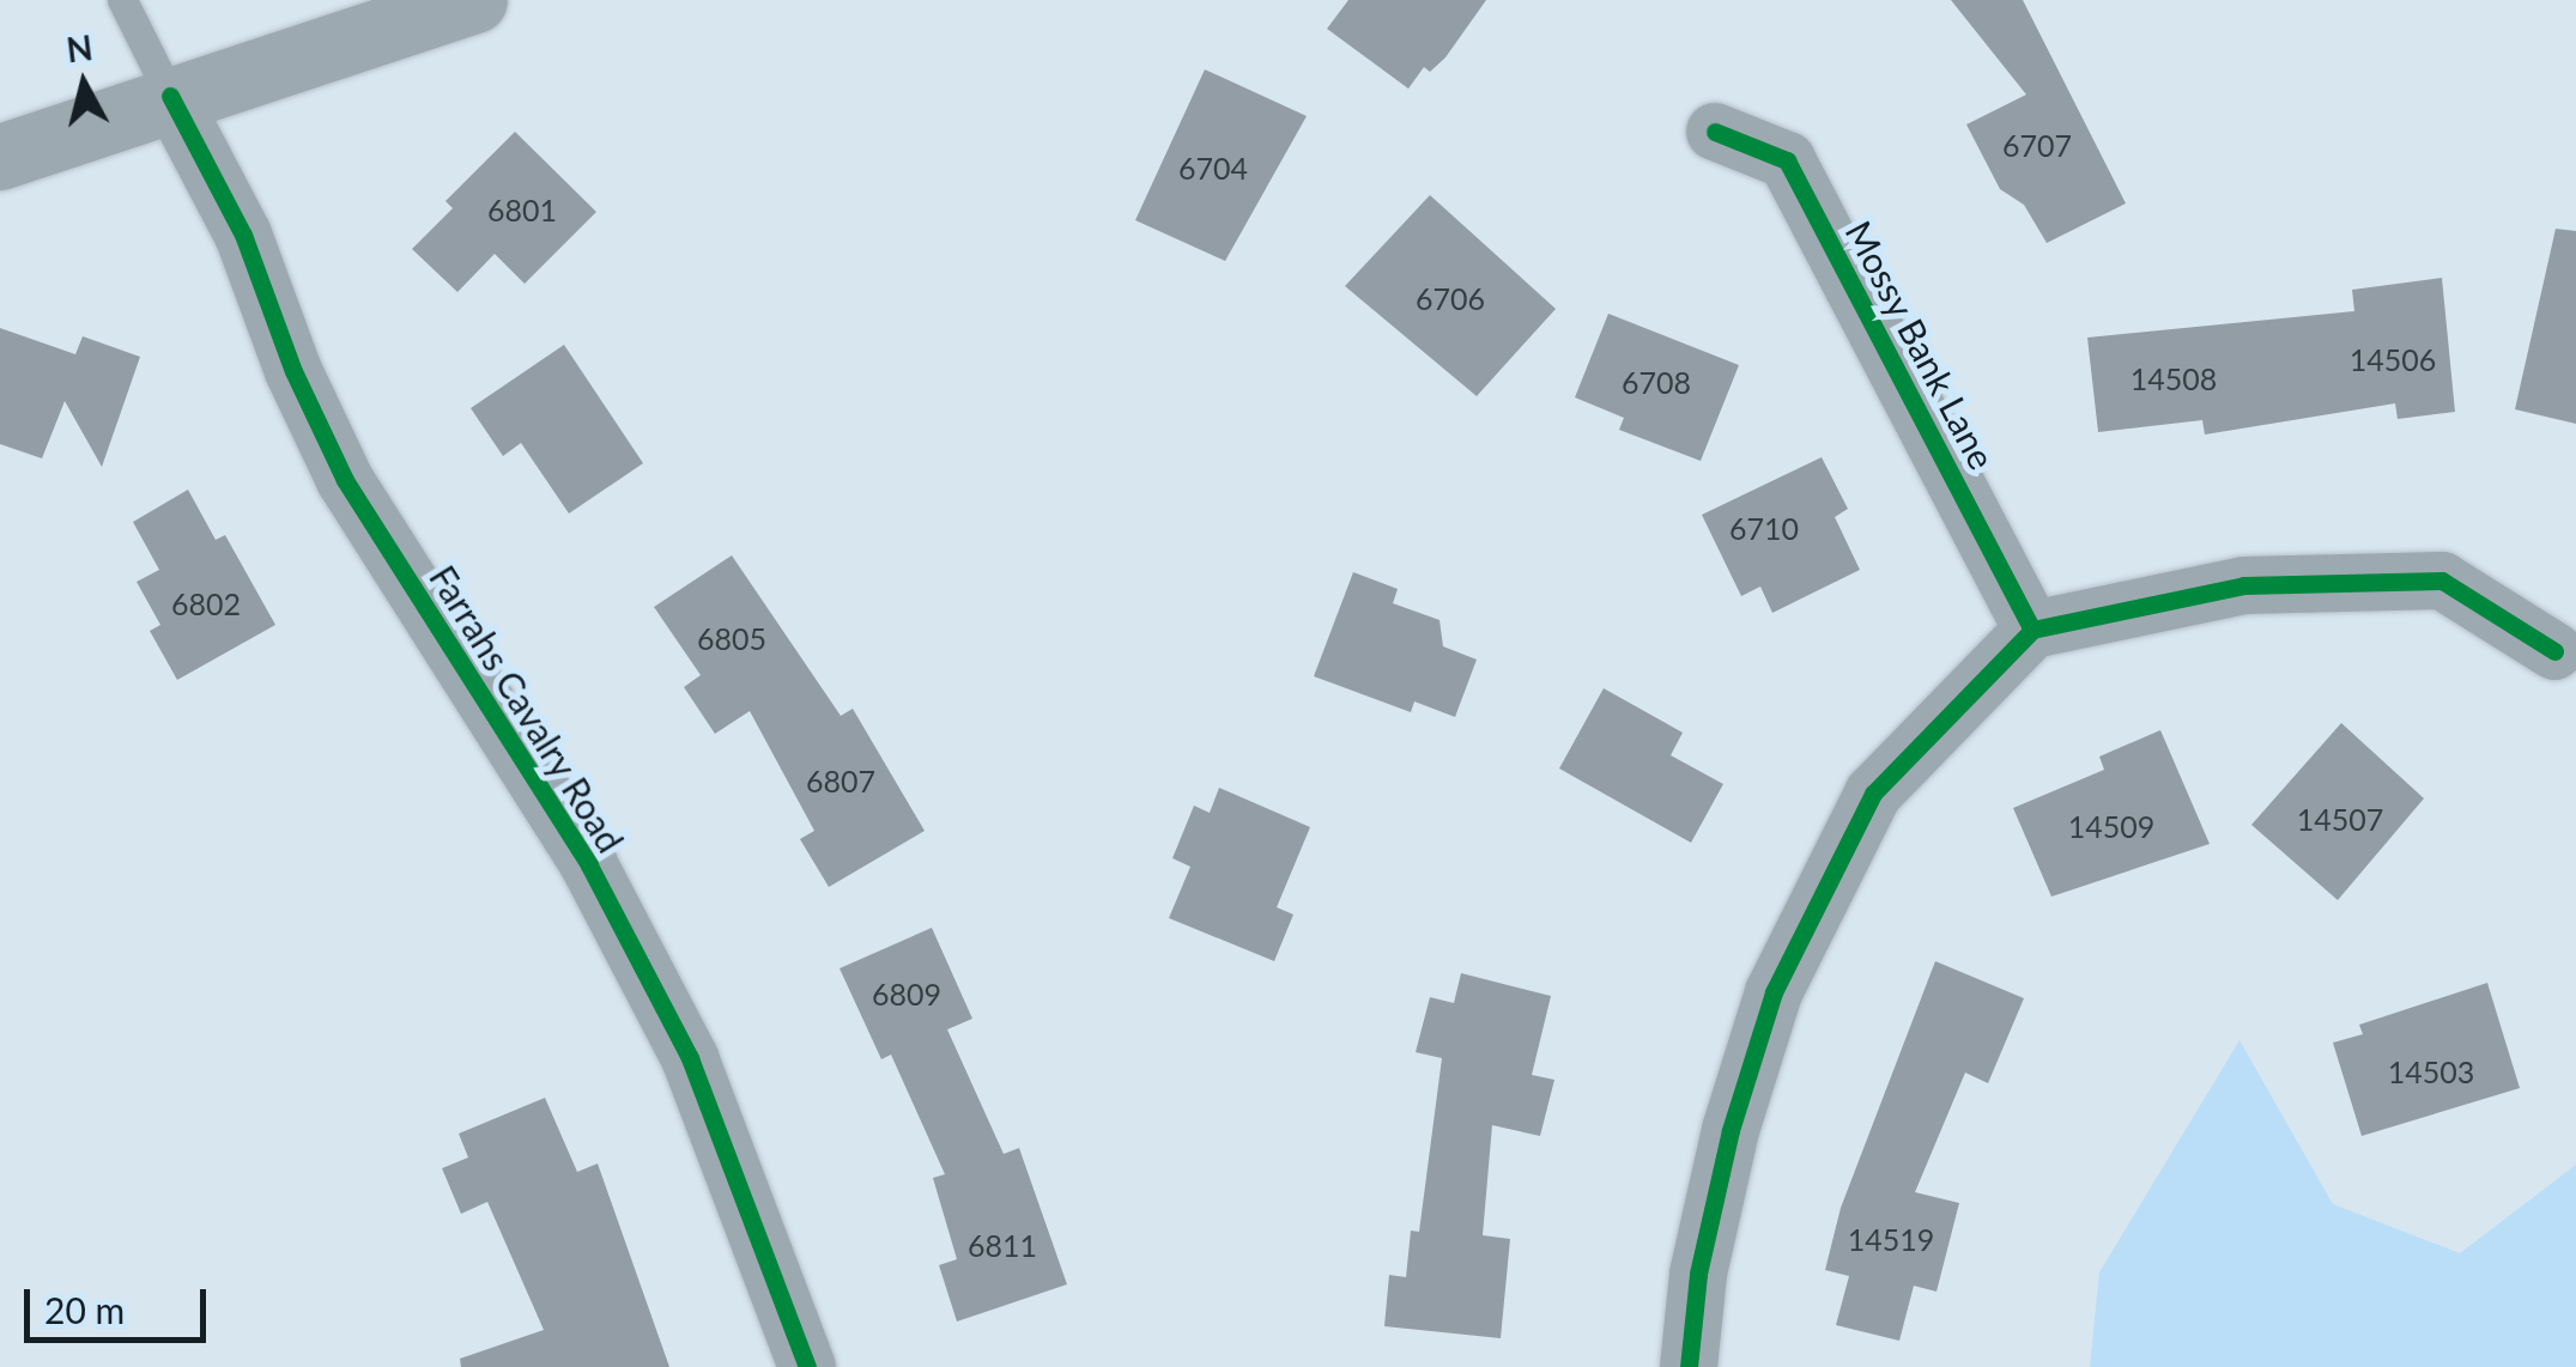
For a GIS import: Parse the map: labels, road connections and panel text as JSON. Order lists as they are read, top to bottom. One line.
{"streets":{"street":["Mossy Bank Lane","Farrahs Cavalry Road"]},"house_numbers":["6707","6704","6801","6706","14506","14508","6708","6710","6802","6805","6807","14507","14509","6809","14503","14519","6811"],"scale_bar":"20 m","north":"top"}
